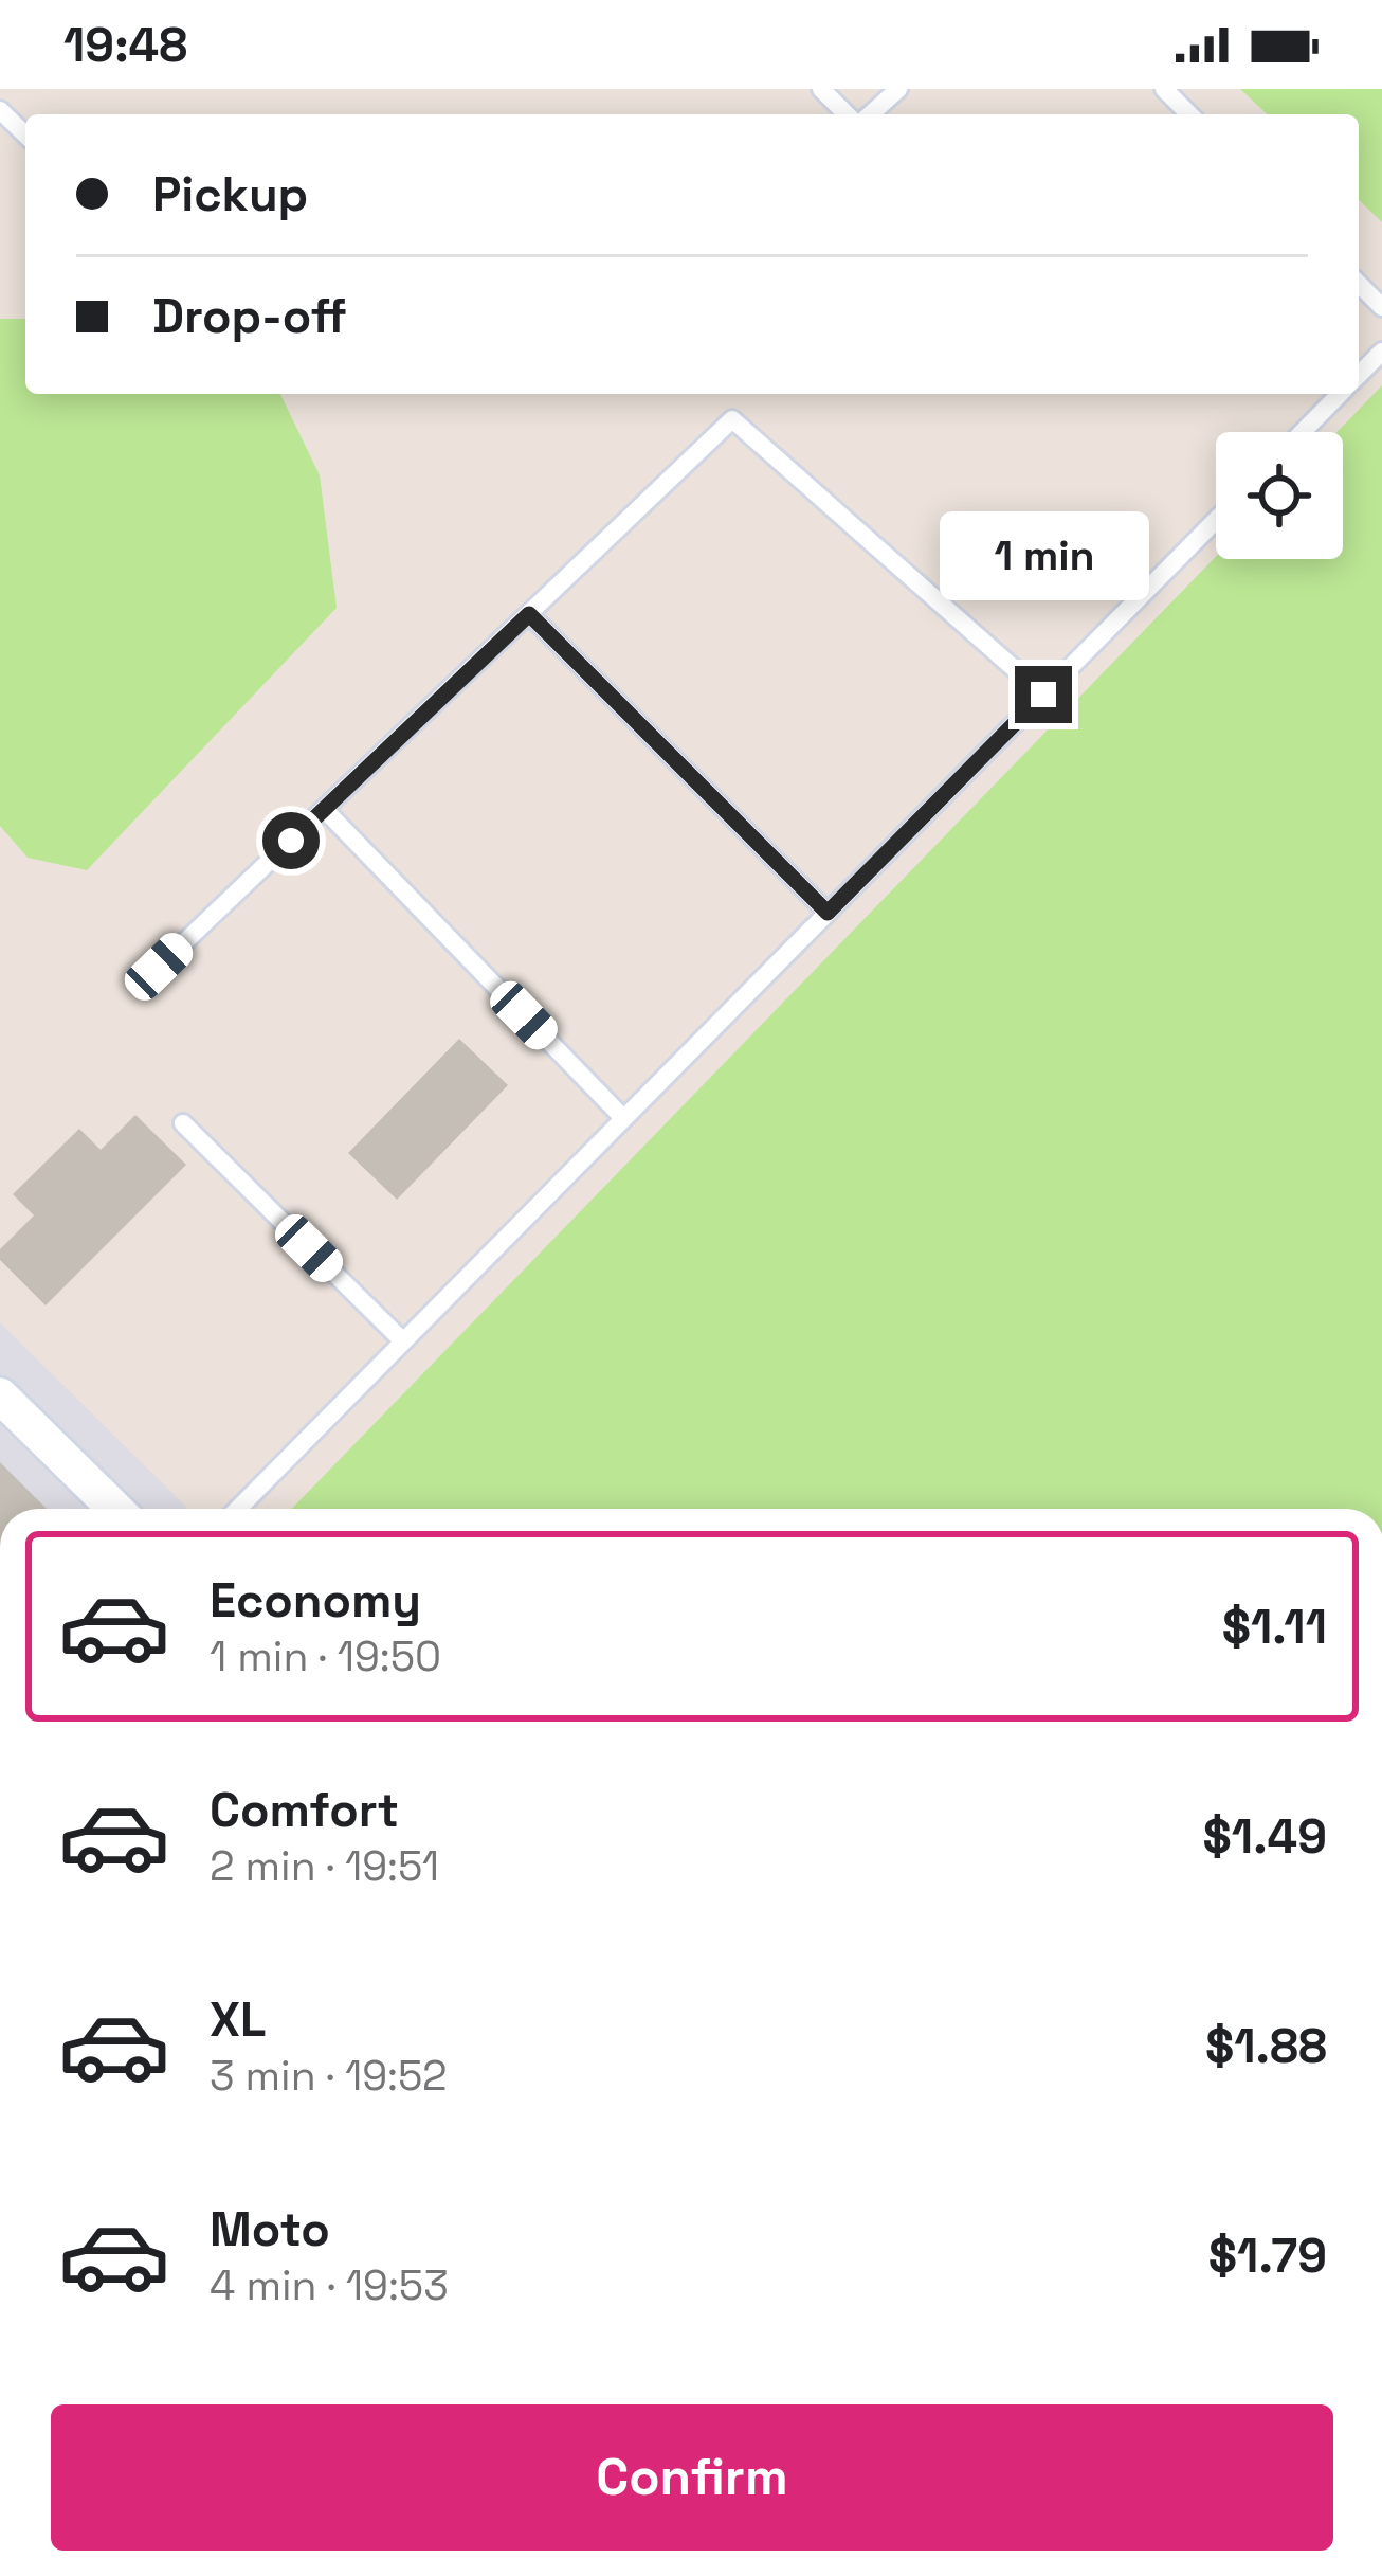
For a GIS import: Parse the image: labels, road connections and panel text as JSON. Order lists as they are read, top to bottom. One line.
{"page":{"status":"19:48","banner":["Pickup","Drop-off"],"bubble":"1 min","list":[{"name":"Economy","note":"1 min · 19:50","value":"$1.11"},{"name":"Comfort","note":"2 min · 19:51","value":"$1.49"},{"name":"XL","note":"3 min · 19:52","value":"$1.88"},{"name":"Moto","note":"4 min · 19:53","value":"$1.79"}],"buttons":"Confirm"}}
